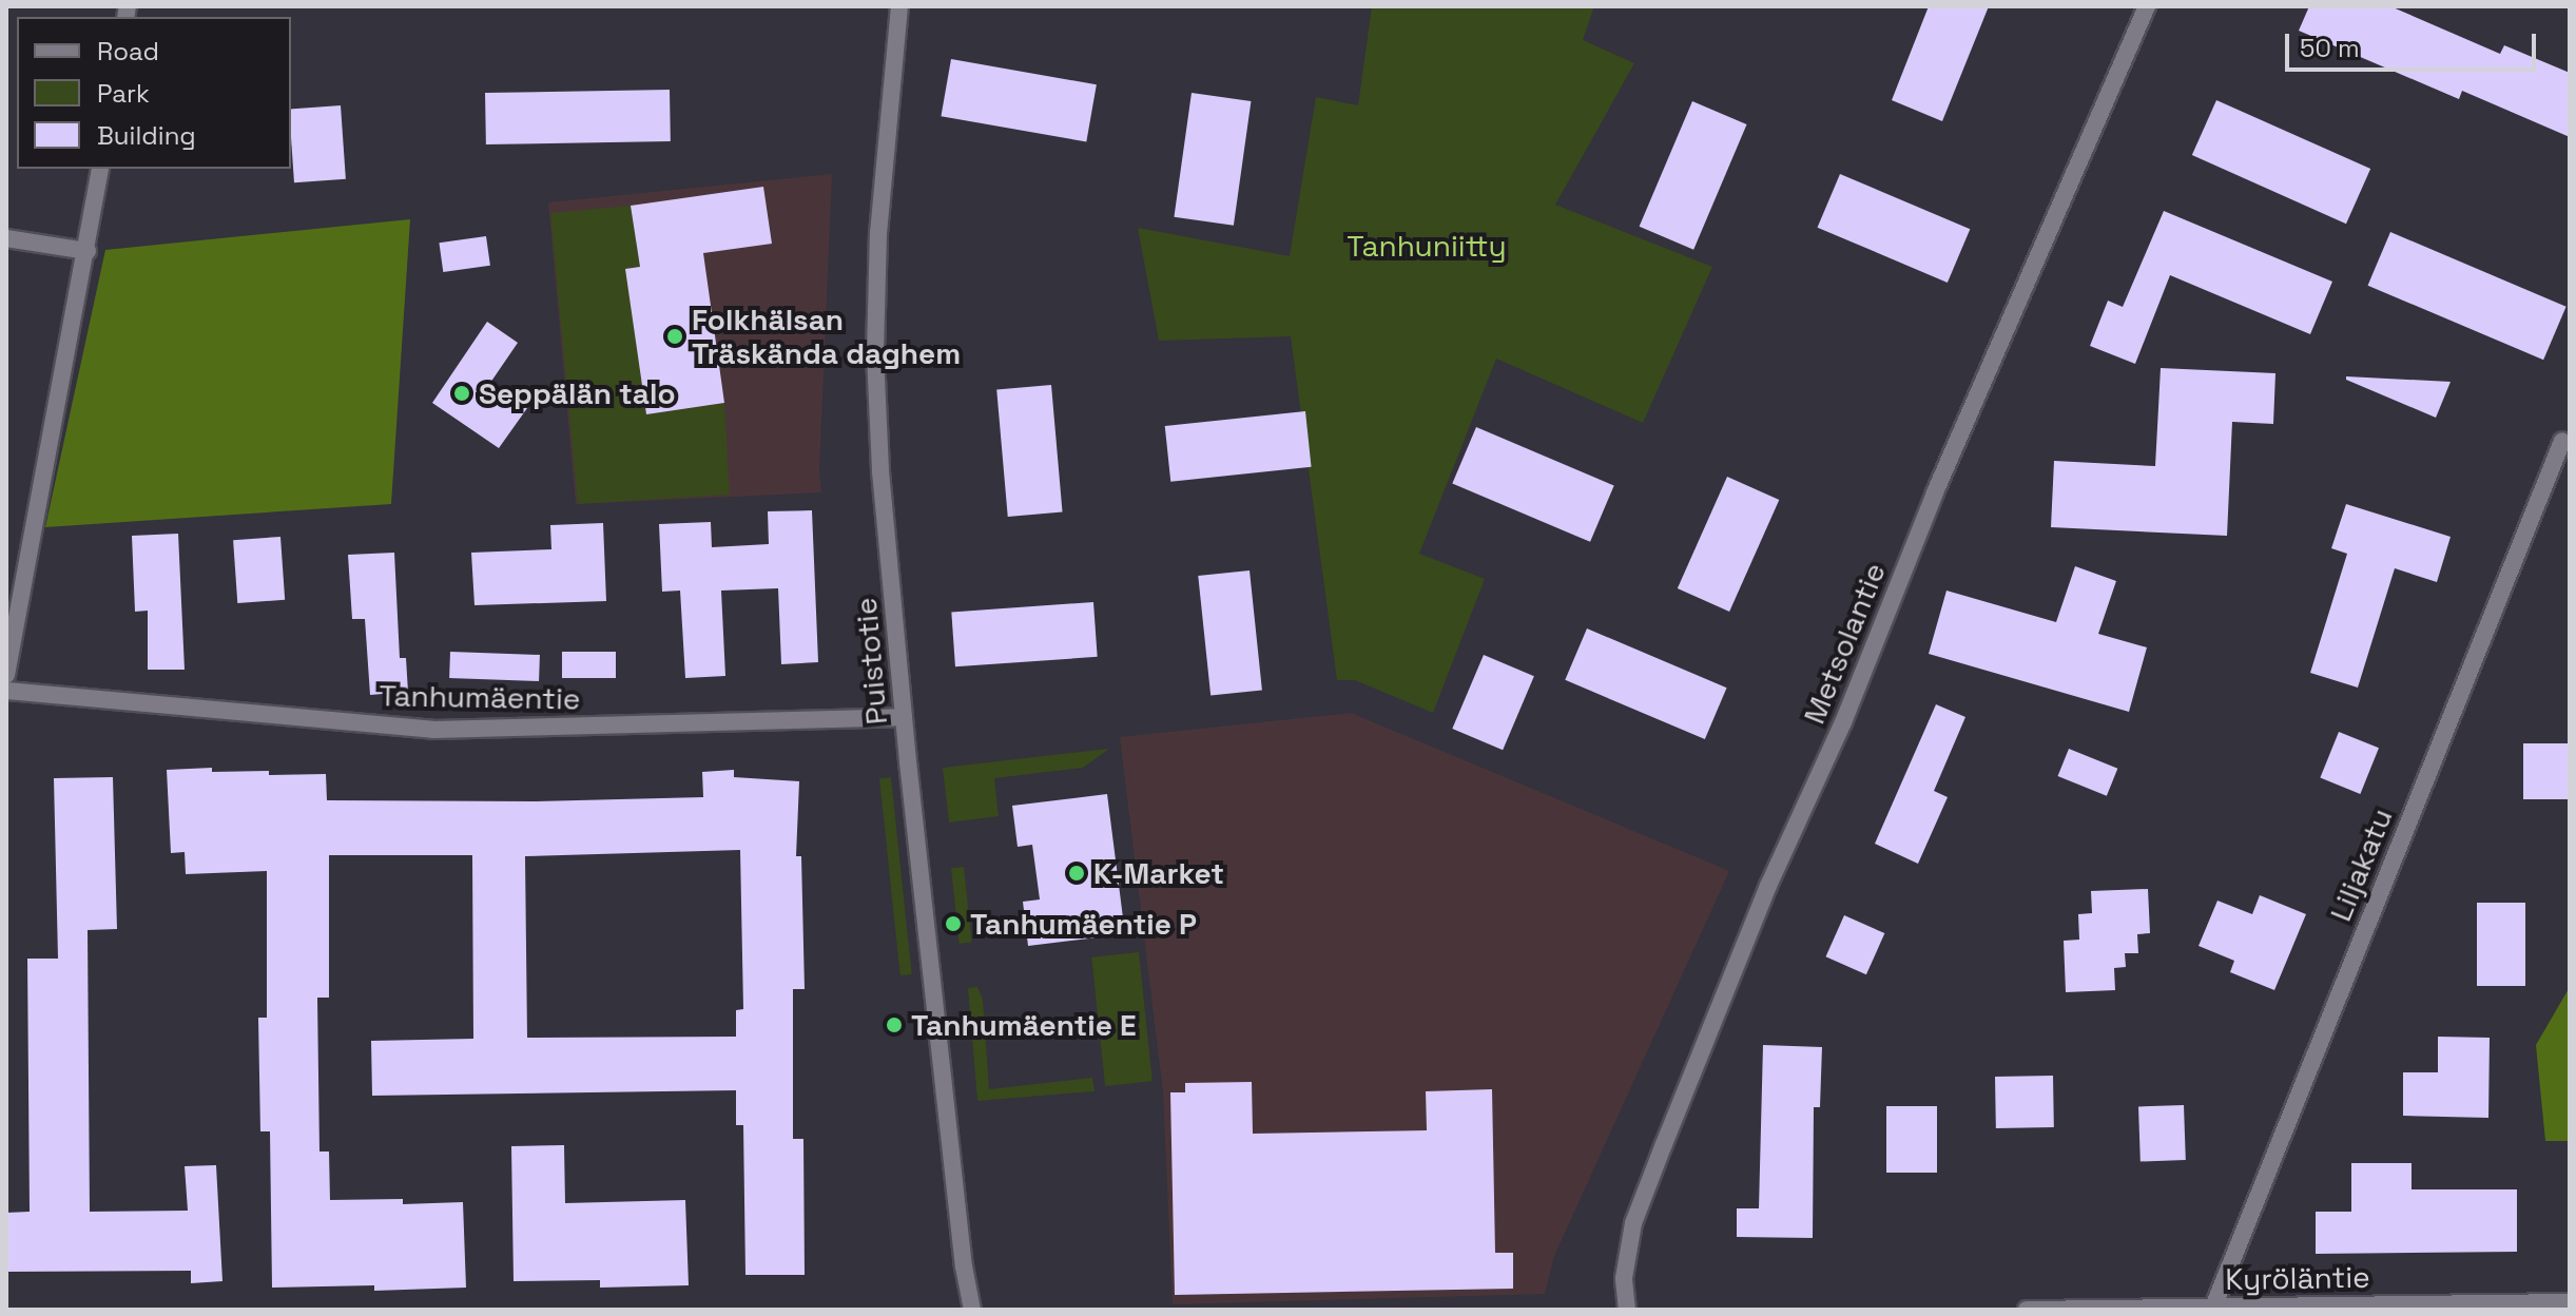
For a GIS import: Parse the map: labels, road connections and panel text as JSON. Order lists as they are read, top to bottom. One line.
{"streets":{"street":["Metsolantie","Puistotie","Tanhumäentie","Liljakatu","Kyröläntie"]},"crossings":[["Puistotie","Tanhumäentie"],["Liljakatu","Kyröläntie"]],"parks":["Tanhuniitty"],"places":["Folkhälsan Träskända daghem","Seppälän talo","K-Market","Tanhumäentie P","Tanhumäentie E"],"legend":["Road","Park","Building"],"scale_bar":"50 m"}
